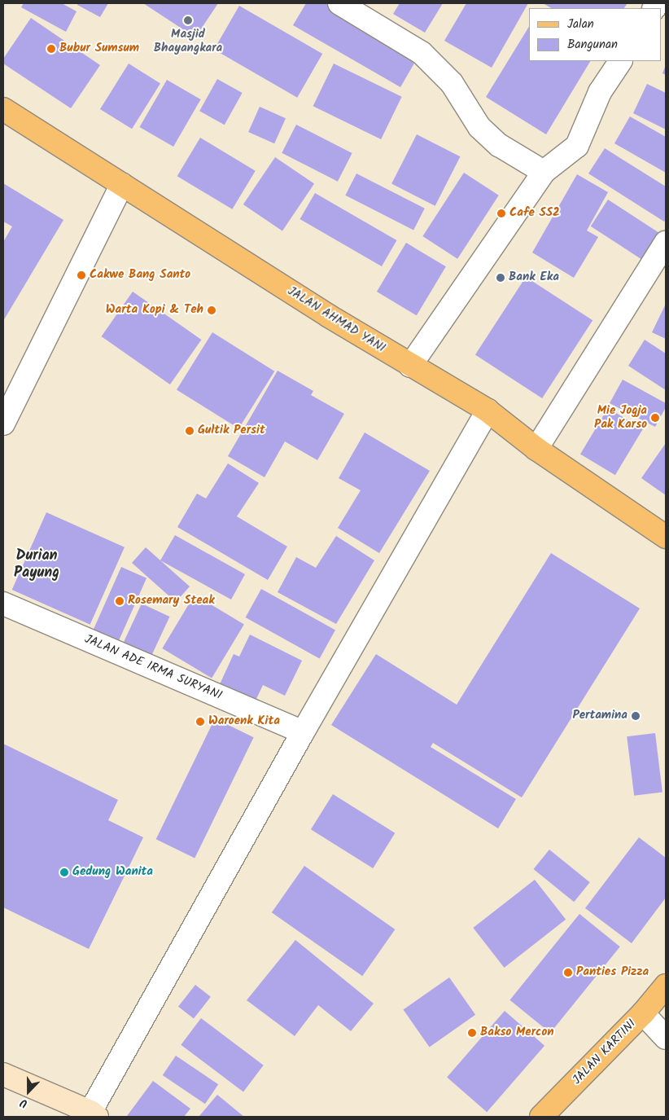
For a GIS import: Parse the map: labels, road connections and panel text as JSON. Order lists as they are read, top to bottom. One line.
{"streets":{"main road":["JALAN AHMAD YANI","JALAN KARTINI"],"street":["JALAN ADE IRMA SURYANI"]},"districts":["Durian Payung"],"places":["Masjid Bhayangkara","Bubur Sumsum","Cafe SS2","Cakwe Bang Santo","Bank Eka","Warta Kopi & Teh","Mie Jogja Pak Karso","Gultik Persit","Rosemary Steak","Pertamina","Waroenk Kita","Gedung Wanita","Panties Pizza","Bakso Mercon"],"legend":["Jalan","Bangunan"],"north":"bottom"}
